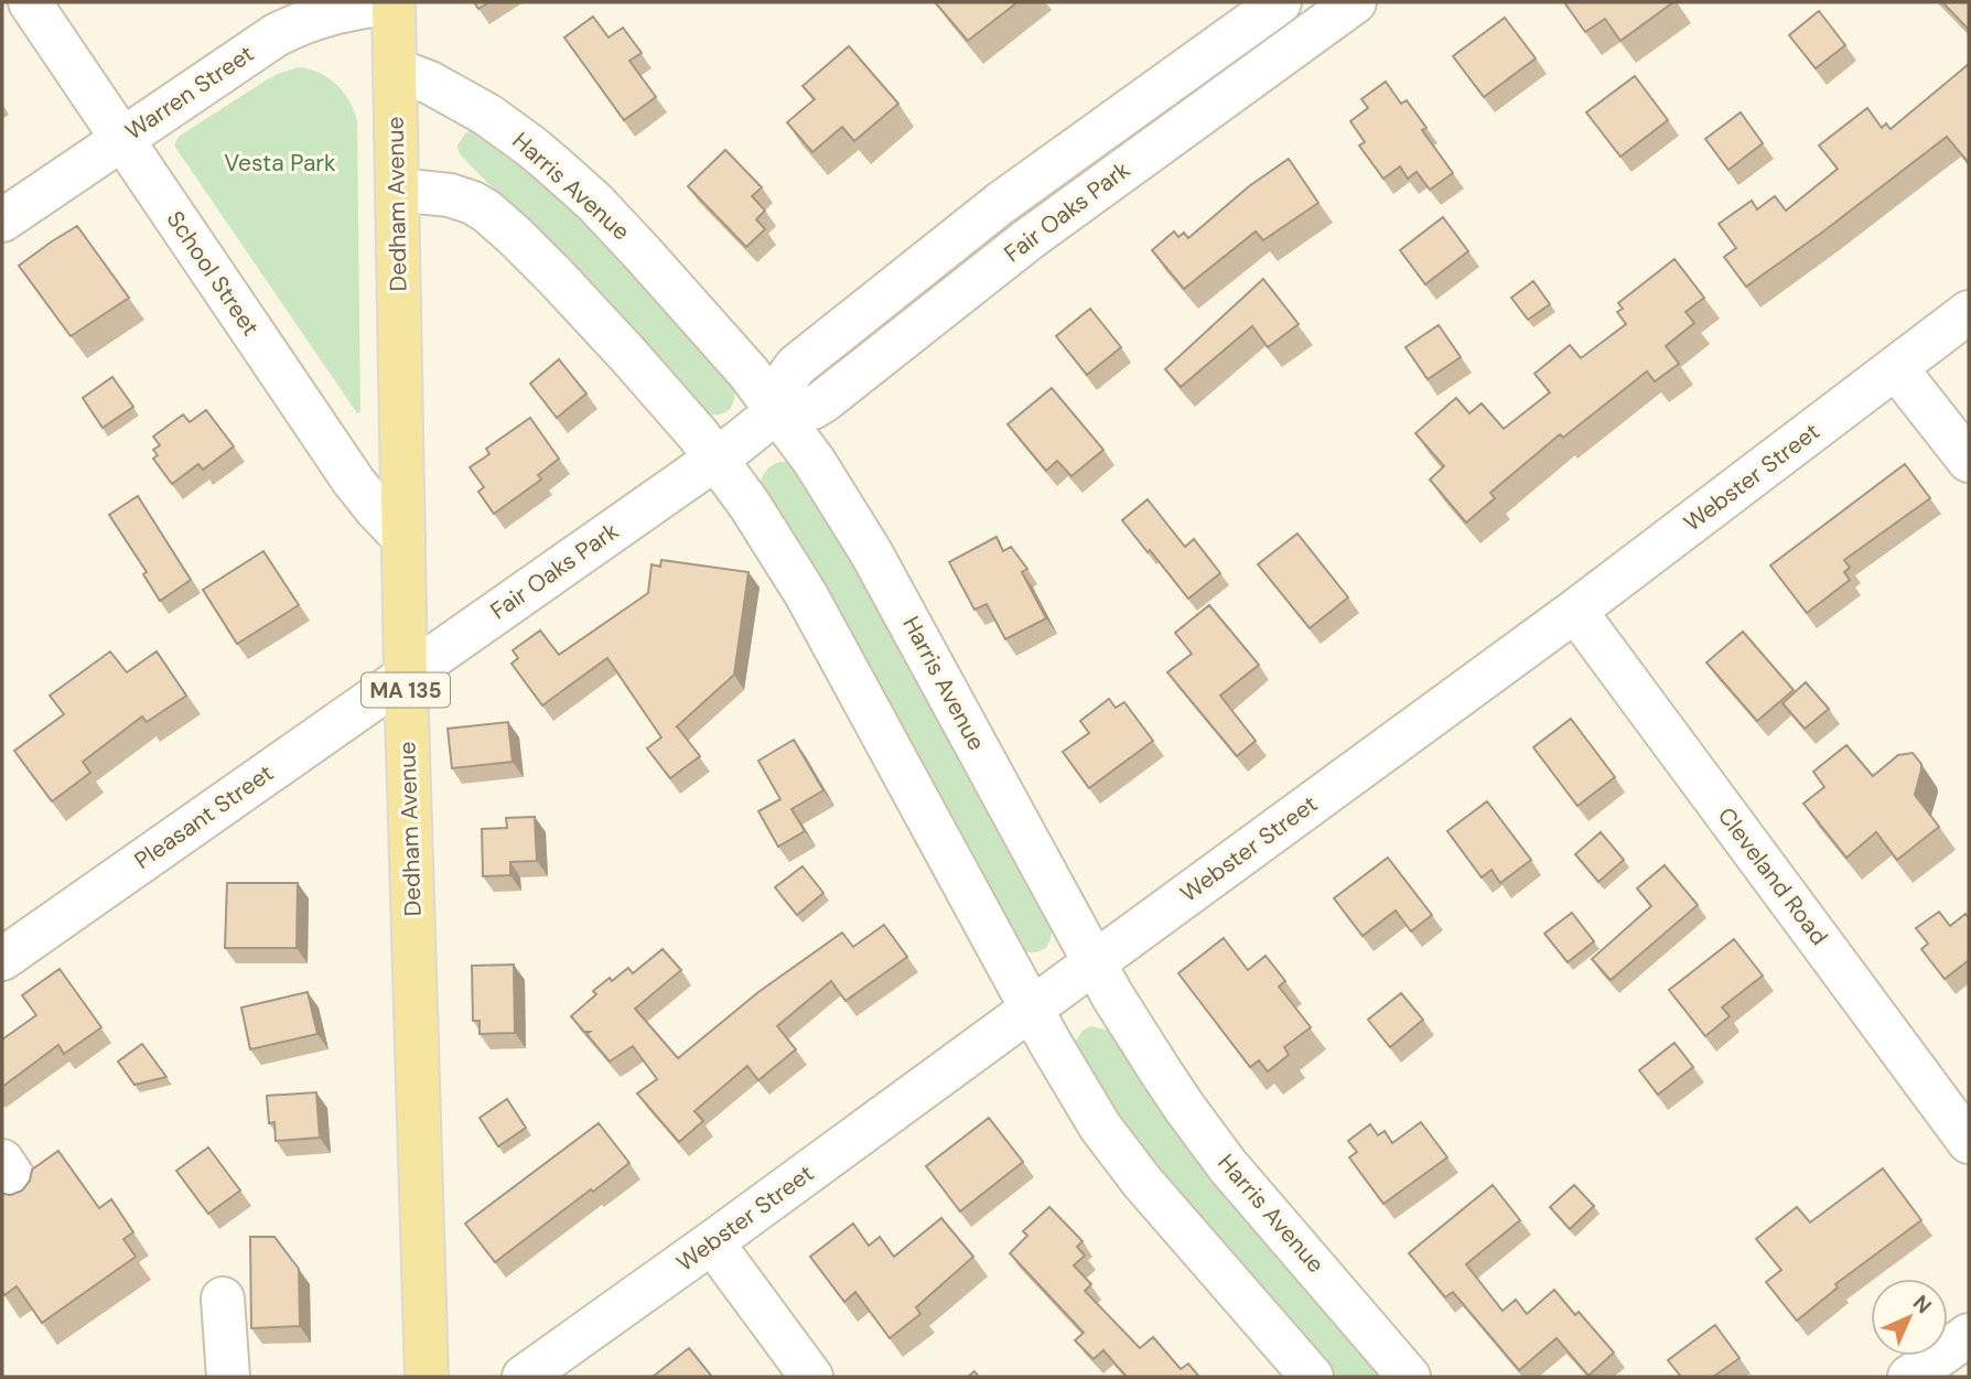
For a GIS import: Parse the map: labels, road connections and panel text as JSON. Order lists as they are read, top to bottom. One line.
{"streets":{"main road":["Dedham Avenue","MA 135"],"street":["Warren Street","Harris Avenue","Fair Oaks Park","School Street","Webster Street","Pleasant Street","Cleveland Road"]},"crossings":[["Warren Street","Dedham Avenue"],["Warren Street","School Street"],["Harris Avenue","Dedham Avenue"],["Harris Avenue","Fair Oaks Park"],["Harris Avenue","Webster Street"],["Dedham Avenue","Fair Oaks Park"],["Dedham Avenue","School Street"],["Dedham Avenue","Pleasant Street"],["Fair Oaks Park","Pleasant Street"],["Webster Street","Cleveland Road"]],"parks":["Vesta Park"],"north":"top right"}
